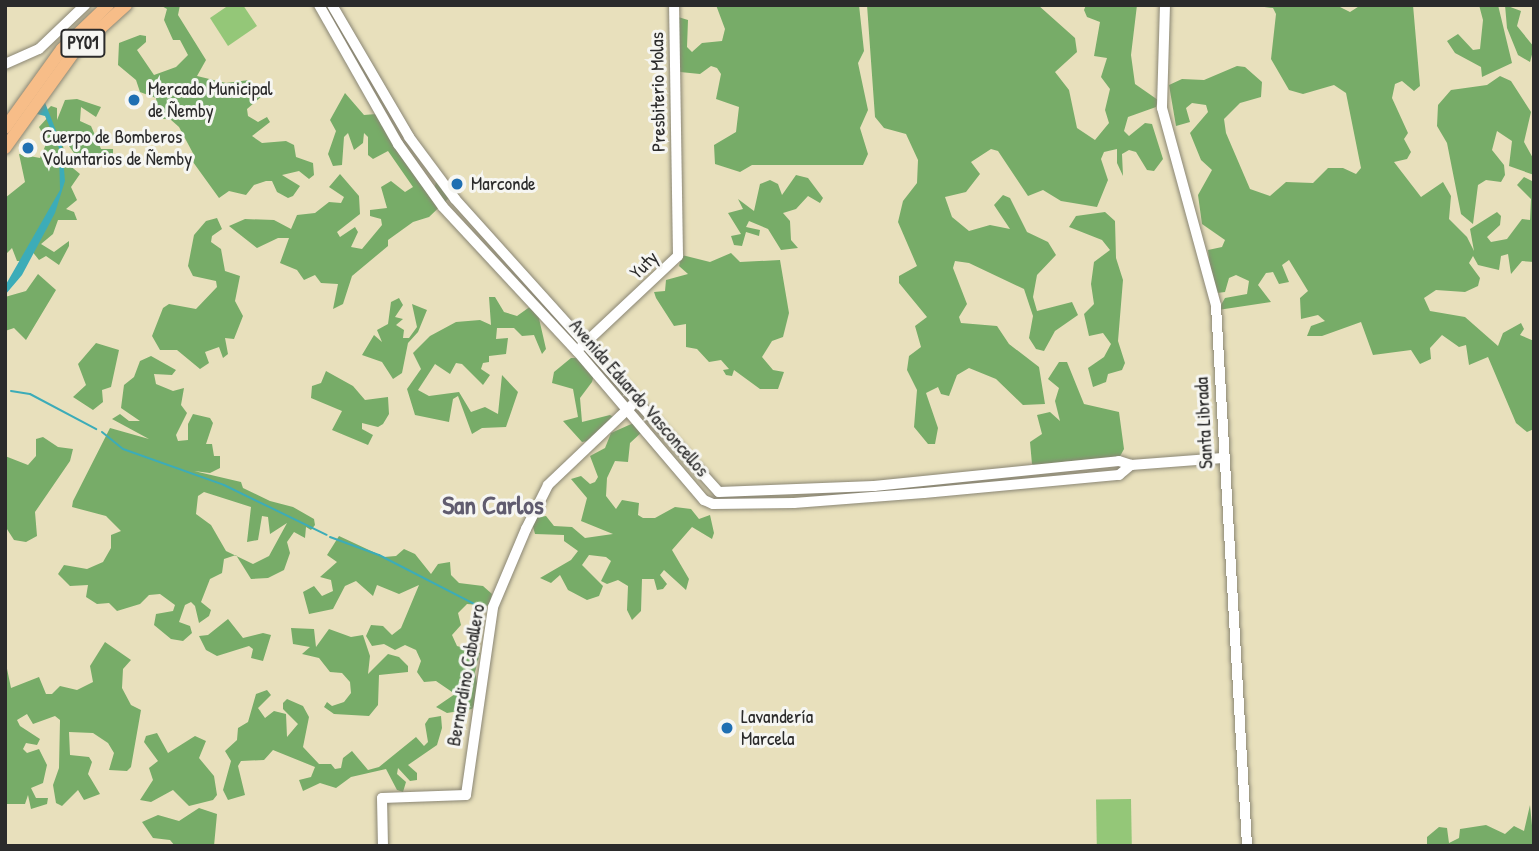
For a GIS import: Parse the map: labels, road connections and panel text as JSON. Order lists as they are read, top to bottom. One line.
{"streets":{"highway":["PY01"],"street":["Presbiterio Molas","Yuty","Avenida Eduardo Vasconcellos","Santa Librada","Bernardino Caballero"]},"crossings":[["Presbiterio Molas","Yuty"],["Yuty","Avenida Eduardo Vasconcellos"],["Avenida Eduardo Vasconcellos","Santa Librada"],["Avenida Eduardo Vasconcellos","Bernardino Caballero"]],"districts":["San Carlos"],"places":["Mercado Municipal de Ñemby","Cuerpo de Bomberos Voluntarios de Ñemby","Marconde","Lavandería Marcela"]}
